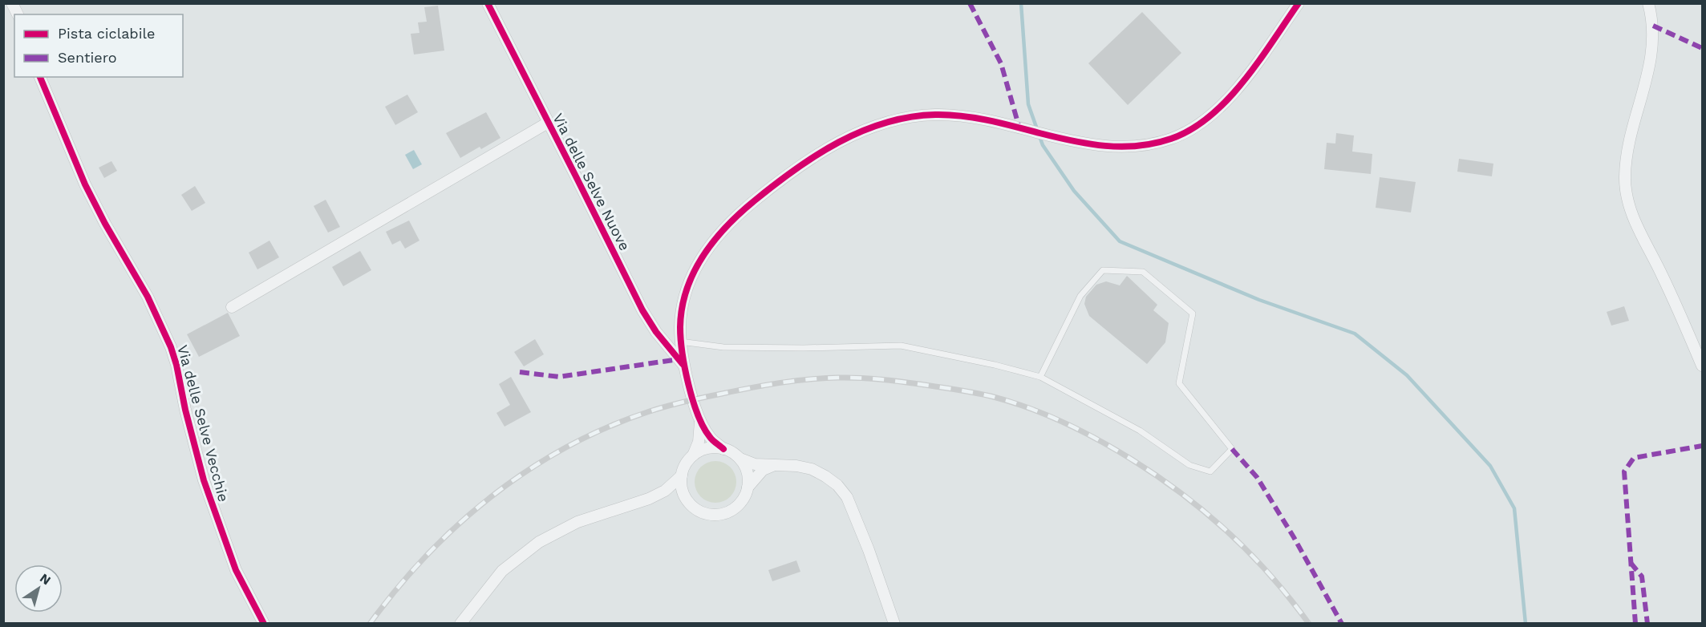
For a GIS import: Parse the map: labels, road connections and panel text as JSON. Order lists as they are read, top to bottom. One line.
{"streets":{"street":["Via delle Selve Nuove","Via delle Selve Vecchie"]},"legend":["Pista ciclabile","Sentiero"],"north":"top right"}
